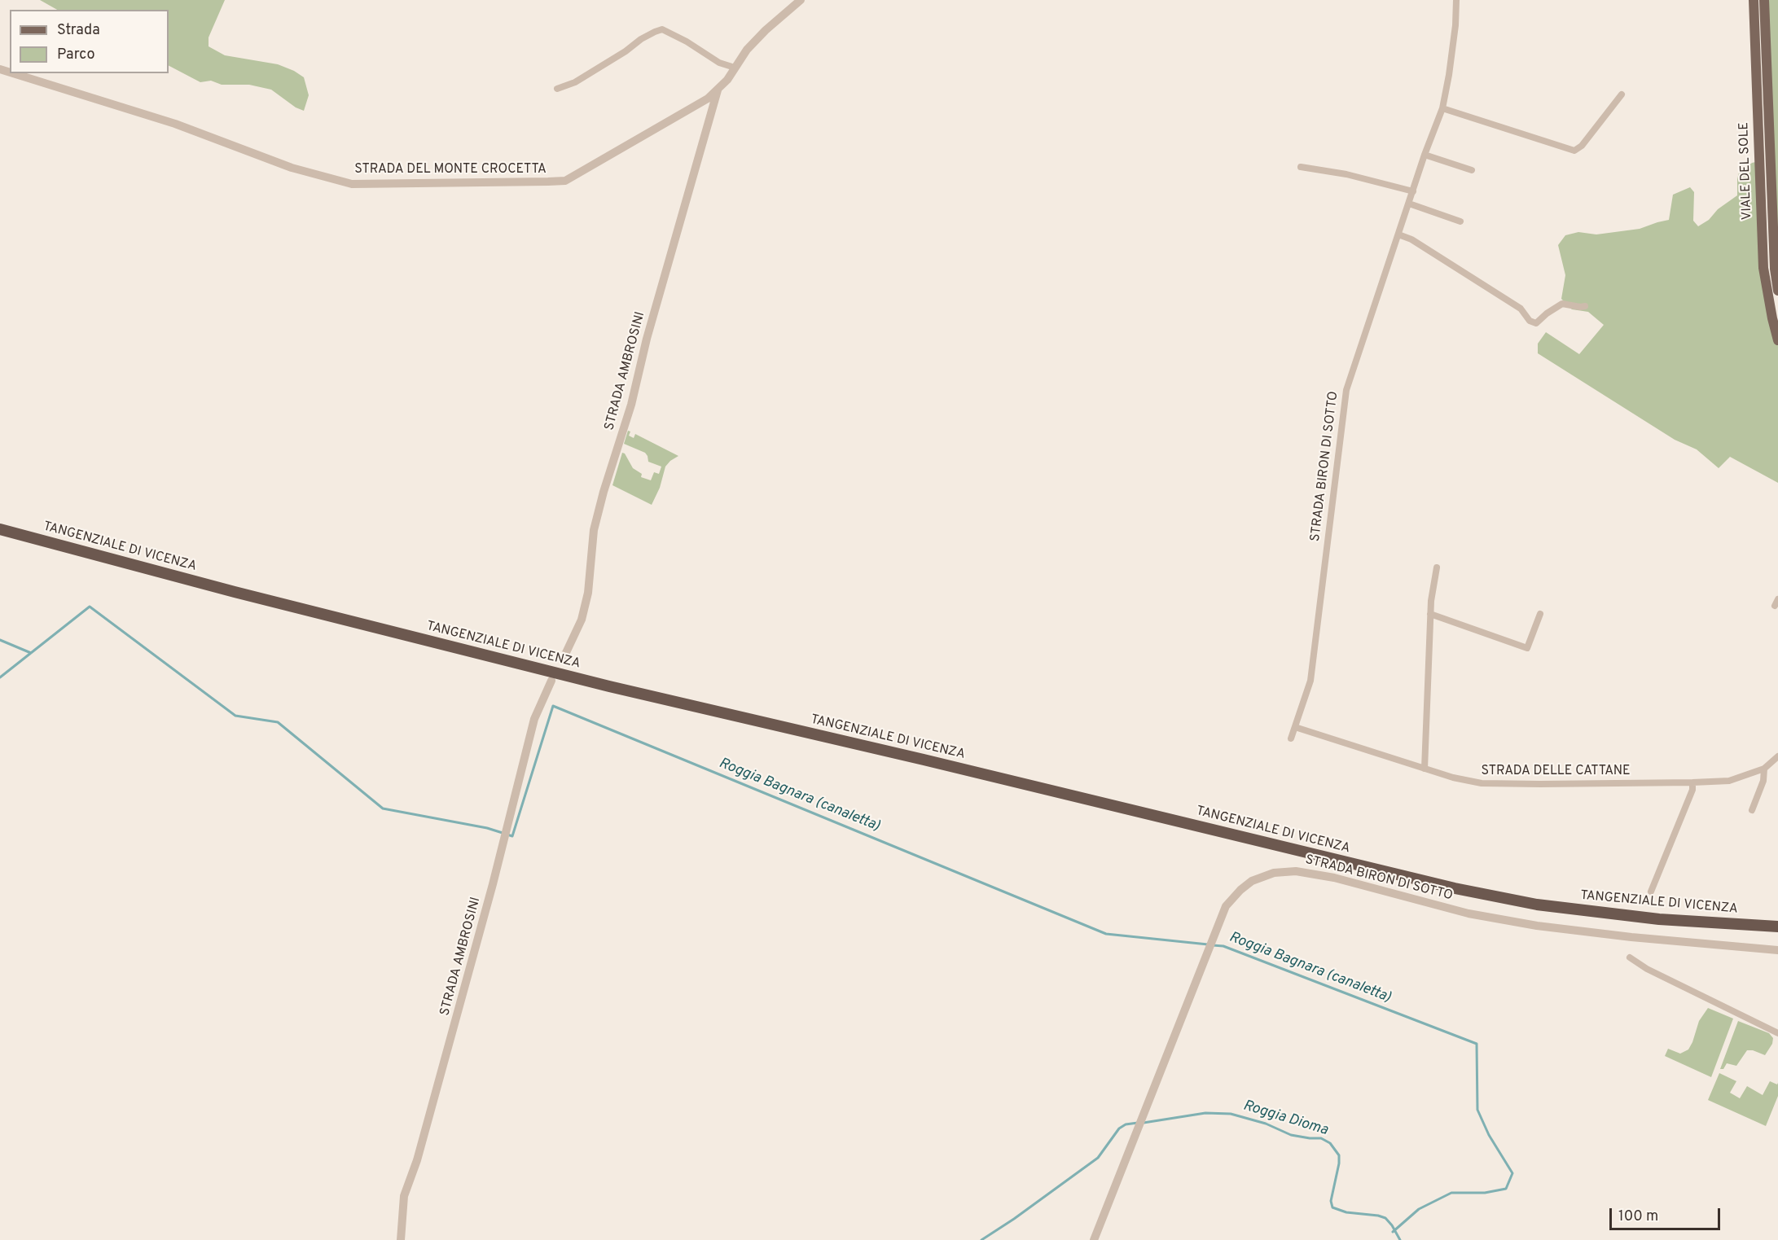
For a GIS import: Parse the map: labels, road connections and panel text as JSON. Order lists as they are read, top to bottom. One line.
{"streets":{"highway":["TANGENZIALE DI VICENZA"],"main road":["VIALE DEL SOLE"],"street":["STRADA DEL MONTE CROCETTA","STRADA AMBROSINI","STRADA BIRON DI SOTTO","STRADA DELLE CATTANE"]},"crossings":[["STRADA DEL MONTE CROCETTA","STRADA AMBROSINI"],["STRADA BIRON DI SOTTO","STRADA DELLE CATTANE"]],"water":["Roggia Bagnara (canaletta)","Roggia Dioma"],"legend":["Strada","Parco"],"scale_bar":"100 m"}
